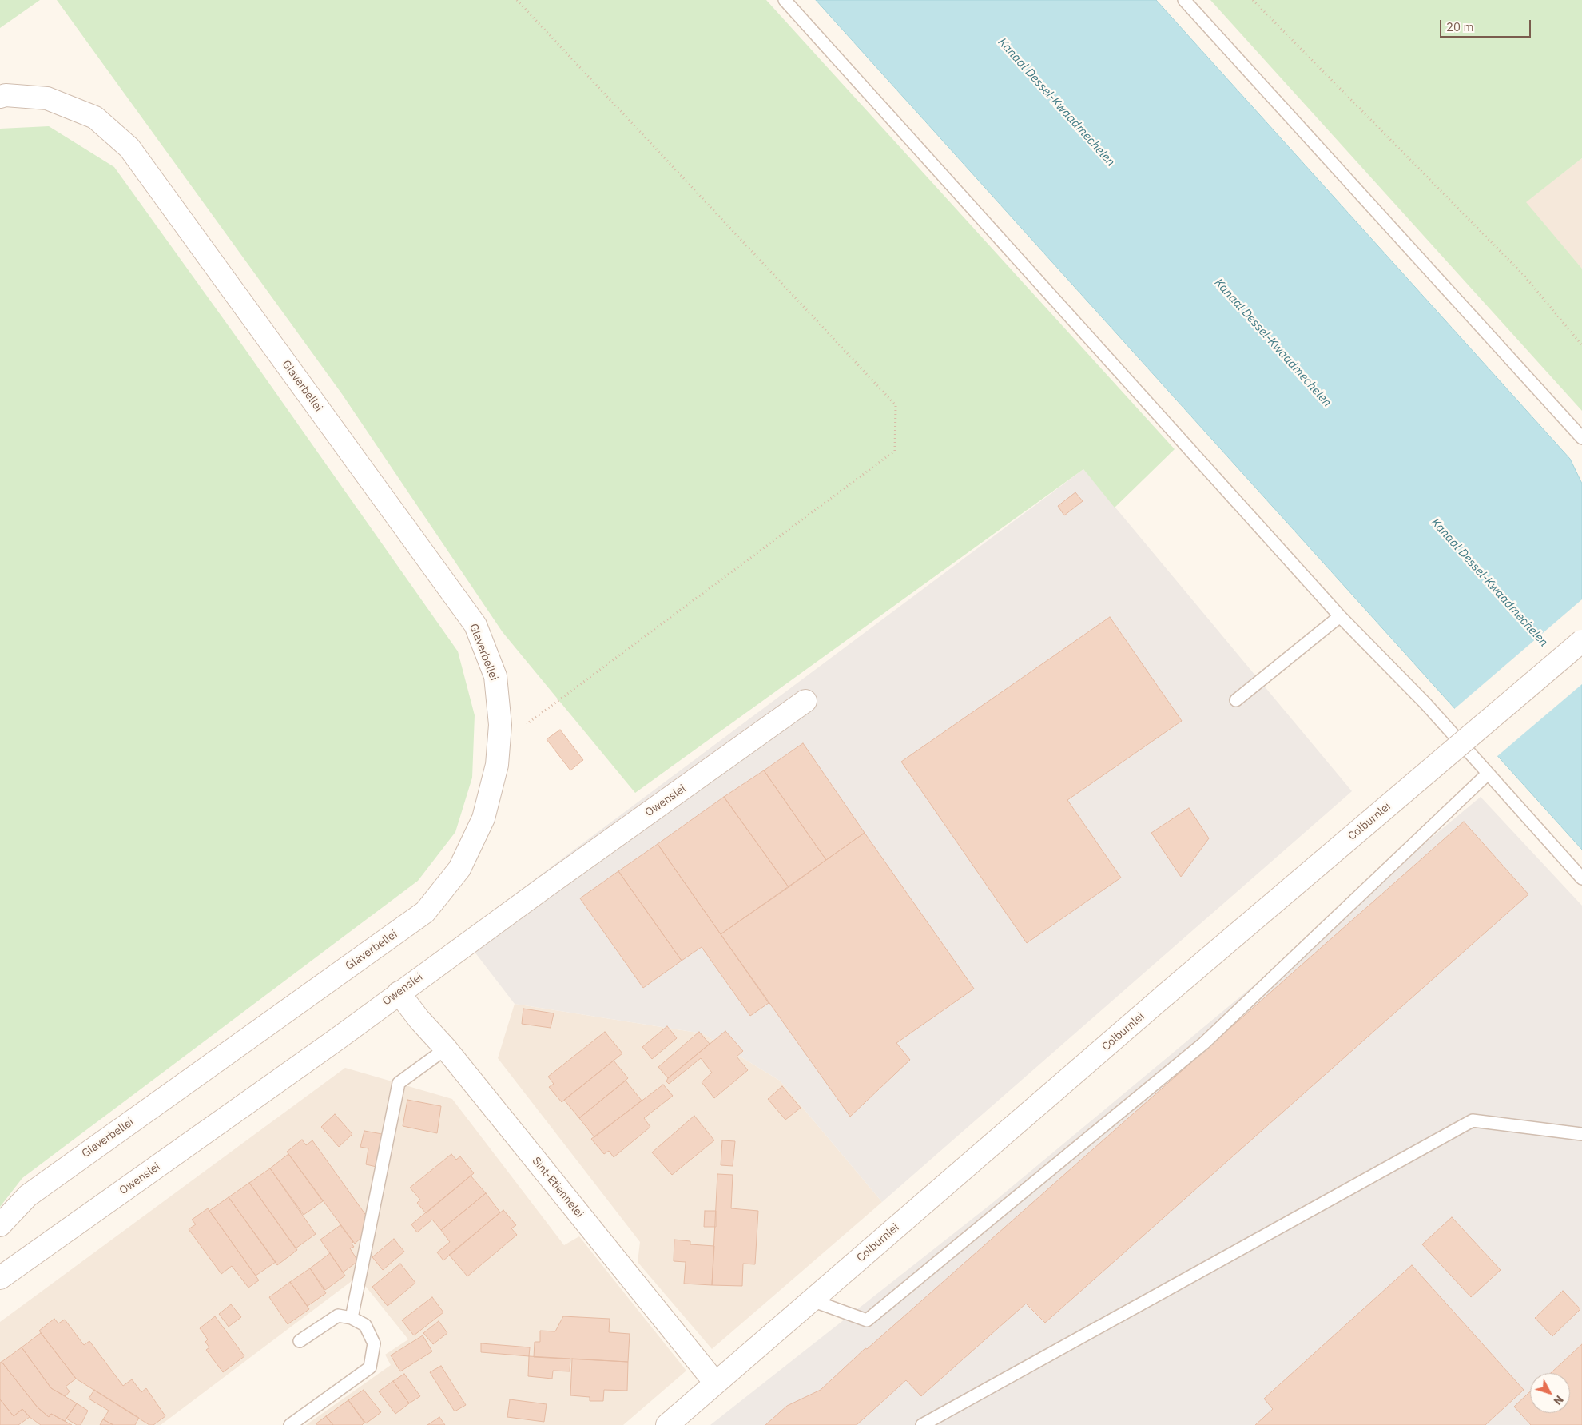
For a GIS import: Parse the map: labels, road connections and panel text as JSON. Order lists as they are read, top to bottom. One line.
{"streets":{"street":["Glaverbellei","Owenslei","Colburnlei","Sint-Etiennelei"]},"crossings":[["Owenslei","Sint-Etiennelei"],["Colburnlei","Sint-Etiennelei"]],"water":["Kanaal Dessel-Kwaadmechelen"],"scale_bar":"20 m","north":"bottom right"}
